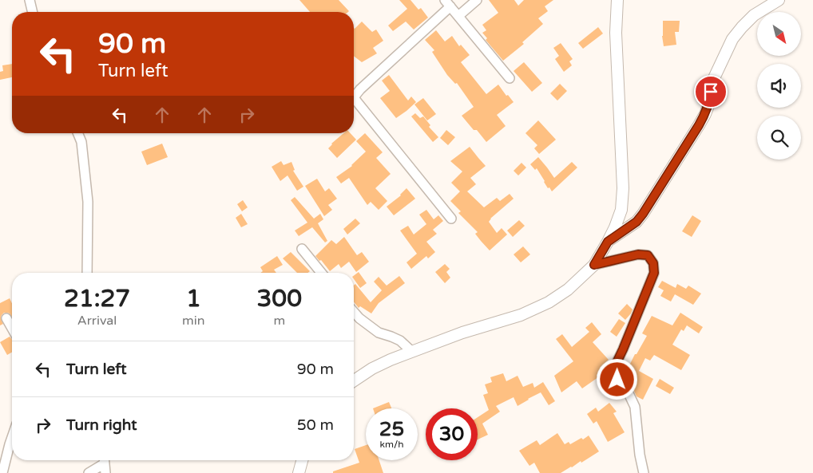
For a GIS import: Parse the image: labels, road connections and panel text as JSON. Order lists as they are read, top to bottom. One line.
{"north":"bottom right","page":{"turn":["90 m","Turn left"],"eta":["21:27","Arrival","1","min","300","m"],"list":[{"name":"Turn left","value":"90 m"},{"name":"Turn right","value":"50 m"}],"speed":"25 km/h","limit":"30"}}
